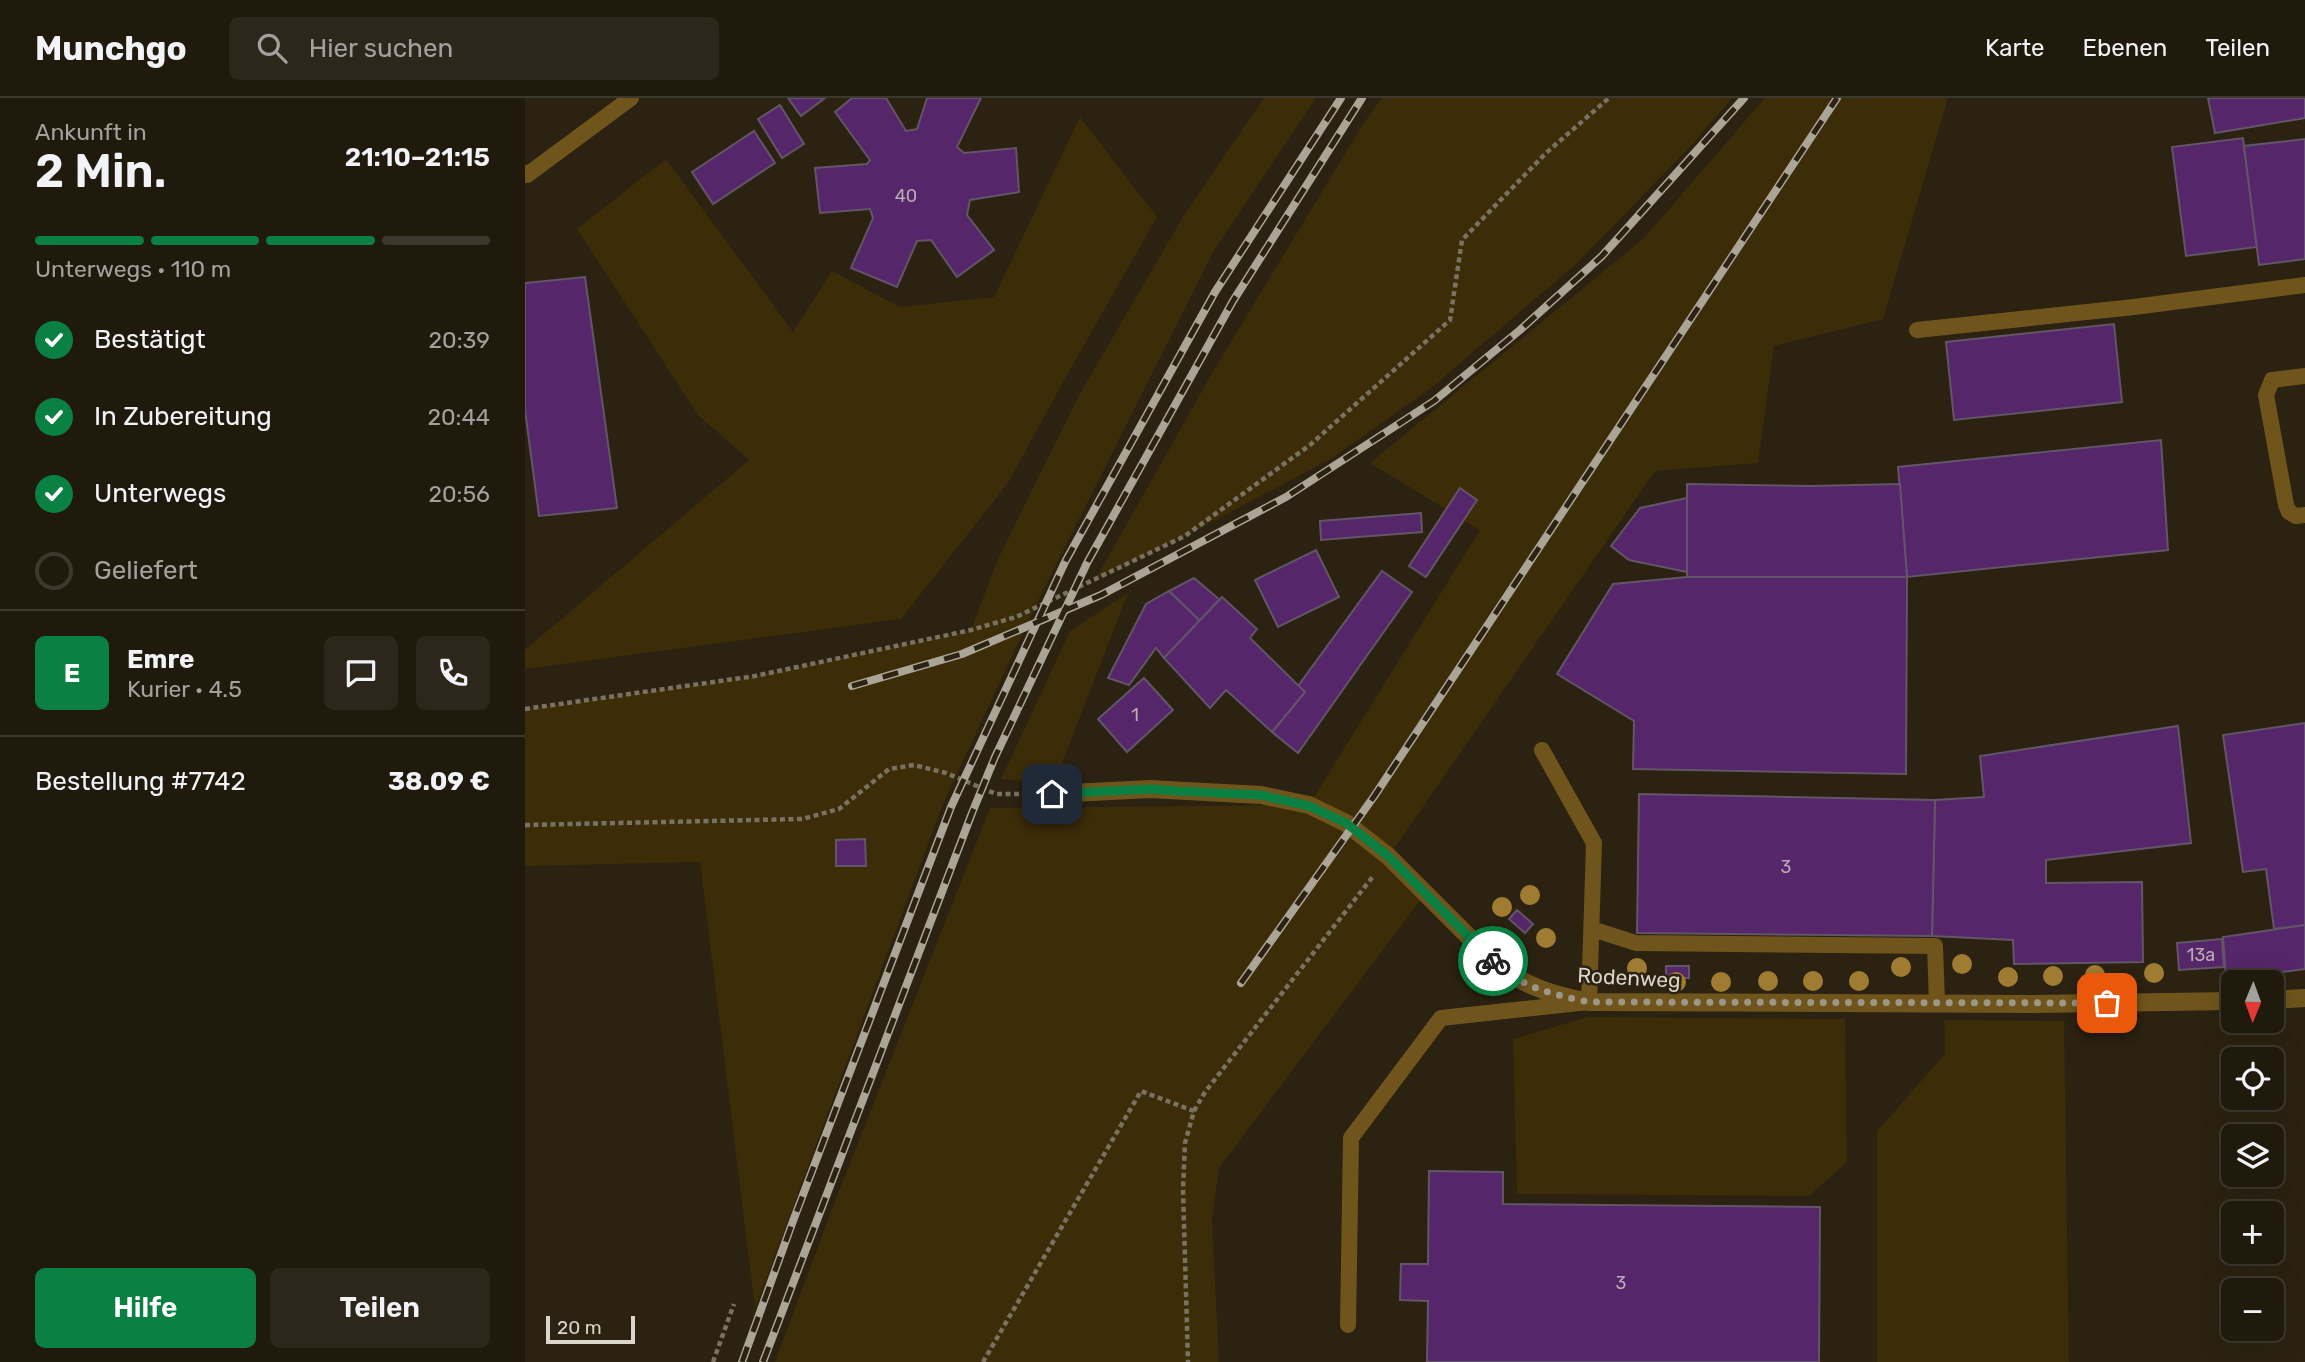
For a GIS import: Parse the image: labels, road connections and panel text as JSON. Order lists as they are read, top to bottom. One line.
{"streets":{"street":["Rodenweg"]},"house_numbers":["40","1","3","13a","3"],"scale_bar":"20 m","north":"bottom","page":{"header":"Munchgo","search":"Hier suchen","nav":["Karte","Ebenen","Teilen"],"heading":["2 Min.","Ankunft in","21:10–21:15"],"panel":["Emre","Kurier · 4.5","Bestellung #7742","38.09 €"],"bar":"Unterwegs · 110 m","list":[["Bestätigt","20:39"],["In Zubereitung","20:44"],["Unterwegs","20:56"],"Geliefert"],"round":"E","map_buttons":["+","−"],"buttons":["Hilfe","Teilen"],"scale":"20 m"}}
